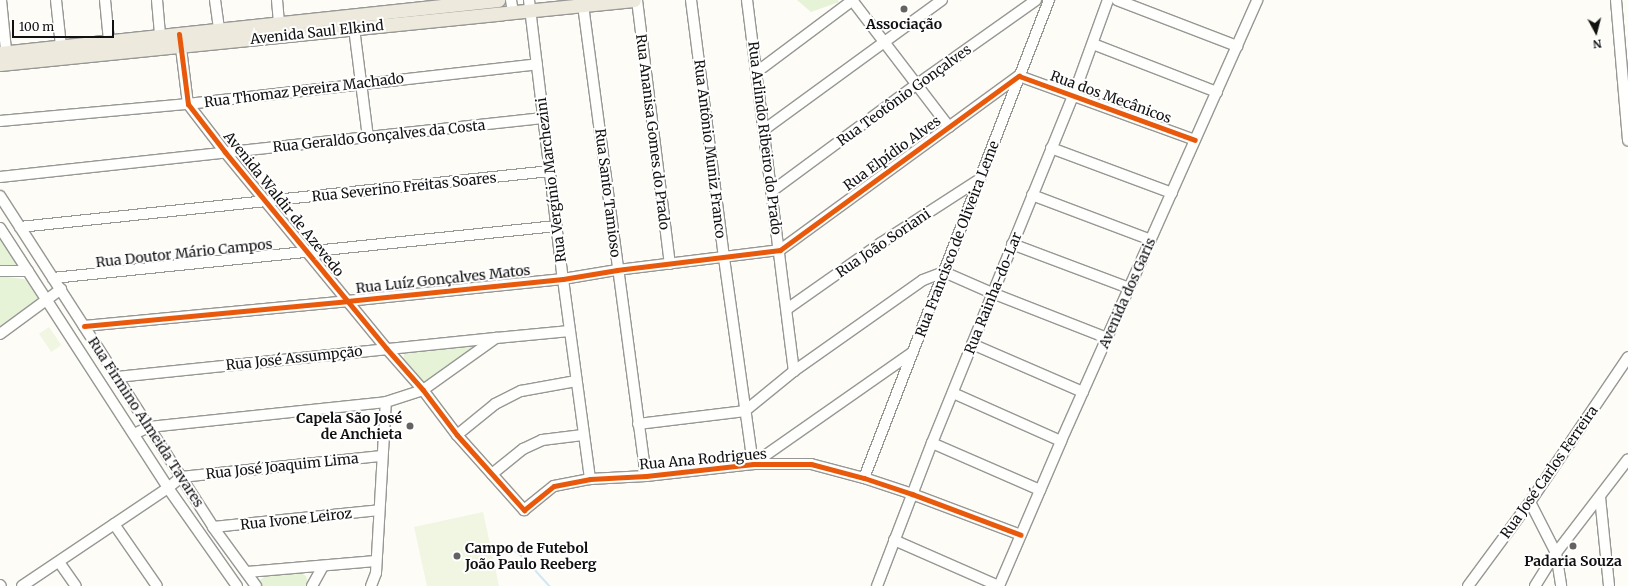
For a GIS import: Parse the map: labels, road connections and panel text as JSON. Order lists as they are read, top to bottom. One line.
{"streets":{"main road":["Avenida Saul Elkind"],"street":["Rua Thomaz Pereira Machado","Rua Teotônio Gonçalves","Rua dos Mecânicos","Rua Ananisa Gomes do Prado","Rua Geraldo Gonçalves da Costa","Rua Arlindo Ribeiro do Prado","Rua Antônio Muniz Franco","Rua Elpídio Alves","Rua Vergínio Marchezini","Rua Severino Freitas Soares","Rua Santo Tamioso","Avenida Waldir de Azevedo","Rua Francisco de Oliveira Leme","Rua João Soriani","Rua Doutor Mário Campos","Rua Luíz Gonçalves Matos","Rua Rainha-do-Lar","Avenida dos Garis","Rua José Assumpção","Rua Firmino Almeida Tavares","Rua Ana Rodrigues","Rua José Joaquim Lima","Rua José Carlos Ferreira","Rua Ivone Leiroz"]},"crossings":[["Avenida Saul Elkind","Rua Ananisa Gomes do Prado"],["Avenida Saul Elkind","Rua Vergínio Marchezini"],["Avenida Saul Elkind","Rua Santo Tamioso"],["Rua Thomaz Pereira Machado","Rua Vergínio Marchezini"],["Rua Thomaz Pereira Machado","Avenida Waldir de Azevedo"],["Rua Teotônio Gonçalves","Rua Arlindo Ribeiro do Prado"],["Rua dos Mecânicos","Rua Elpídio Alves"],["Rua dos Mecânicos","Rua Francisco de Oliveira Leme"],["Rua dos Mecânicos","Rua Rainha-do-Lar"],["Rua dos Mecânicos","Avenida dos Garis"],["Rua Ananisa Gomes do Prado","Rua Luíz Gonçalves Matos"],["Rua Geraldo Gonçalves da Costa","Rua Vergínio Marchezini"],["Rua Geraldo Gonçalves da Costa","Avenida Waldir de Azevedo"],["Rua Arlindo Ribeiro do Prado","Rua Elpídio Alves"],["Rua Arlindo Ribeiro do Prado","Rua João Soriani"],["Rua Arlindo Ribeiro do Prado","Rua Luíz Gonçalves Matos"],["Rua Antônio Muniz Franco","Rua Luíz Gonçalves Matos"],["Rua Antônio Muniz Franco","Rua Ana Rodrigues"],["Rua Elpídio Alves","Rua Francisco de Oliveira Leme"],["Rua Elpídio Alves","Rua Luíz Gonçalves Matos"],["Rua Vergínio Marchezini","Rua Severino Freitas Soares"],["Rua Vergínio Marchezini","Rua Doutor Mário Campos"],["Rua Vergínio Marchezini","Rua Luíz Gonçalves Matos"],["Rua Vergínio Marchezini","Rua José Assumpção"],["Rua Vergínio Marchezini","Rua Ana Rodrigues"],["Rua Severino Freitas Soares","Avenida Waldir de Azevedo"],["Rua Severino Freitas Soares","Rua Firmino Almeida Tavares"],["Rua Santo Tamioso","Rua Luíz Gonçalves Matos"],["Rua Santo Tamioso","Rua Ana Rodrigues"],["Avenida Waldir de Azevedo","Rua Doutor Mário Campos"],["Avenida Waldir de Azevedo","Rua Luíz Gonçalves Matos"],["Avenida Waldir de Azevedo","Rua José Assumpção"],["Avenida Waldir de Azevedo","Rua Ana Rodrigues"],["Rua Francisco de Oliveira Leme","Rua João Soriani"],["Rua Francisco de Oliveira Leme","Rua Ana Rodrigues"],["Rua Doutor Mário Campos","Rua Firmino Almeida Tavares"],["Rua Luíz Gonçalves Matos","Rua Firmino Almeida Tavares"],["Rua Rainha-do-Lar","Rua Ana Rodrigues"],["Avenida dos Garis","Rua Ana Rodrigues"],["Rua José Assumpção","Rua Firmino Almeida Tavares"],["Rua Firmino Almeida Tavares","Rua José Joaquim Lima"],["Rua Firmino Almeida Tavares","Rua Ivone Leiroz"]],"places":["Associação","Capela São José de Anchieta","Padaria Souza","Campo de Futebol João Paulo Reeberg"],"scale_bar":"100 m","north":"bottom"}
